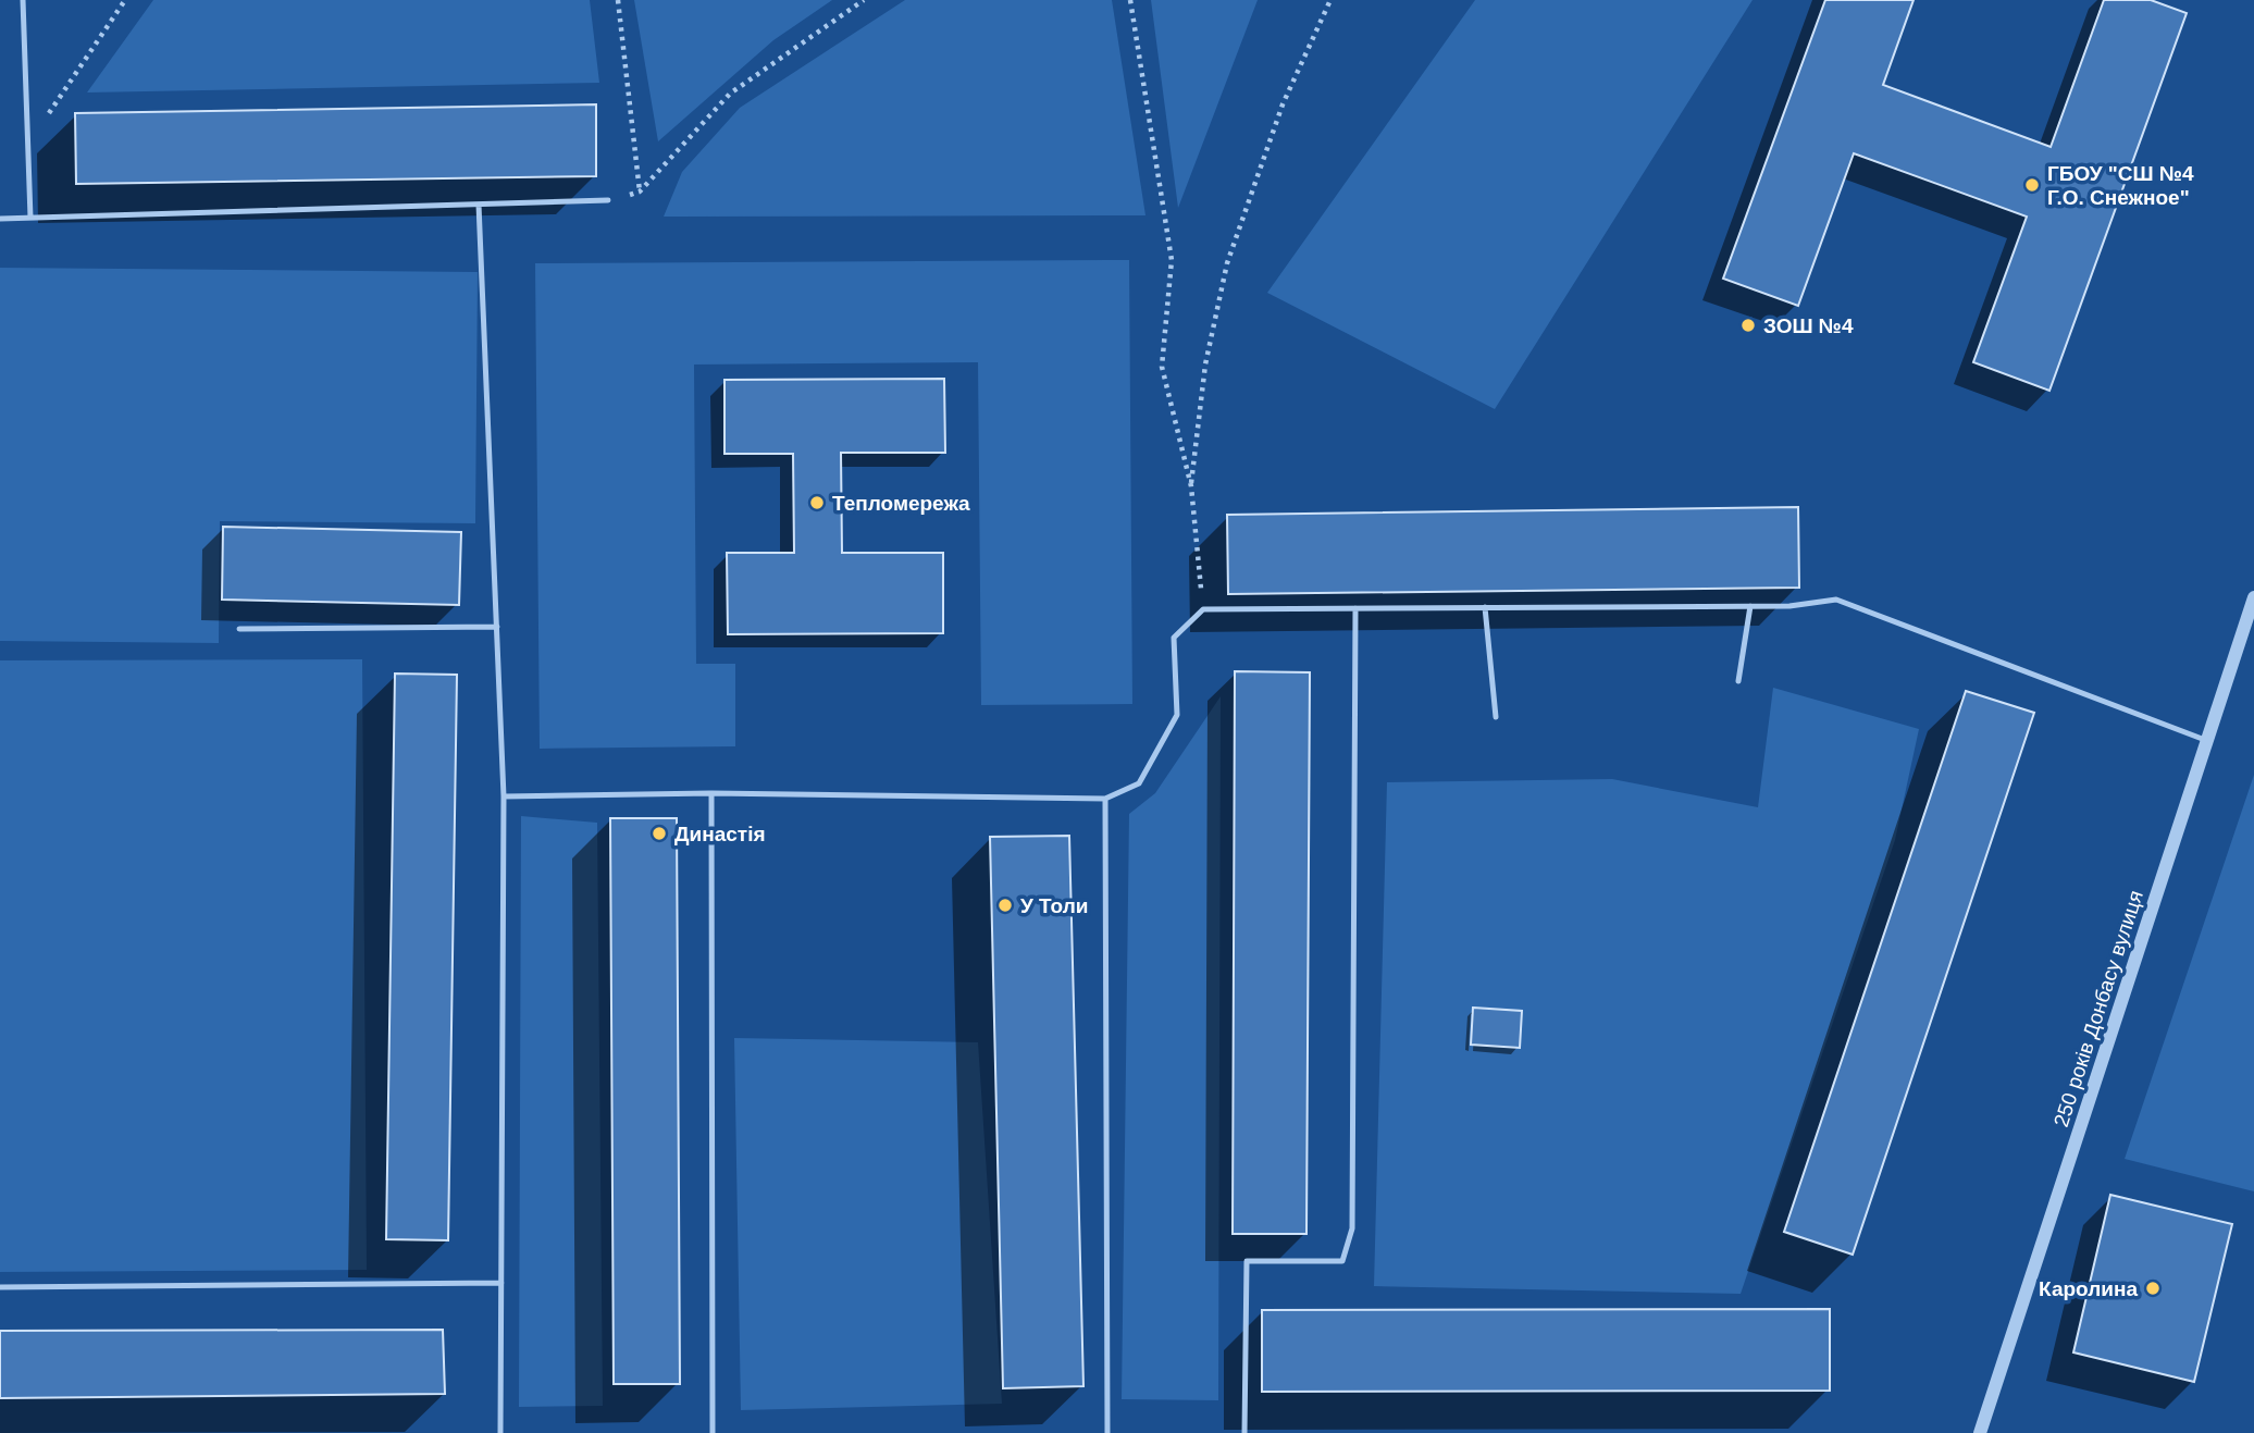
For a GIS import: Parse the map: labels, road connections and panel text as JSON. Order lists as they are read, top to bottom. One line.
{"streets":{"street":["250 років Донбасу вулиця"]},"places":["ГБОУ \"СШ №4 Г.О. Снежное\"","ЗОШ №4","Тепломережа","Династія","У Толи","Каролина"]}
